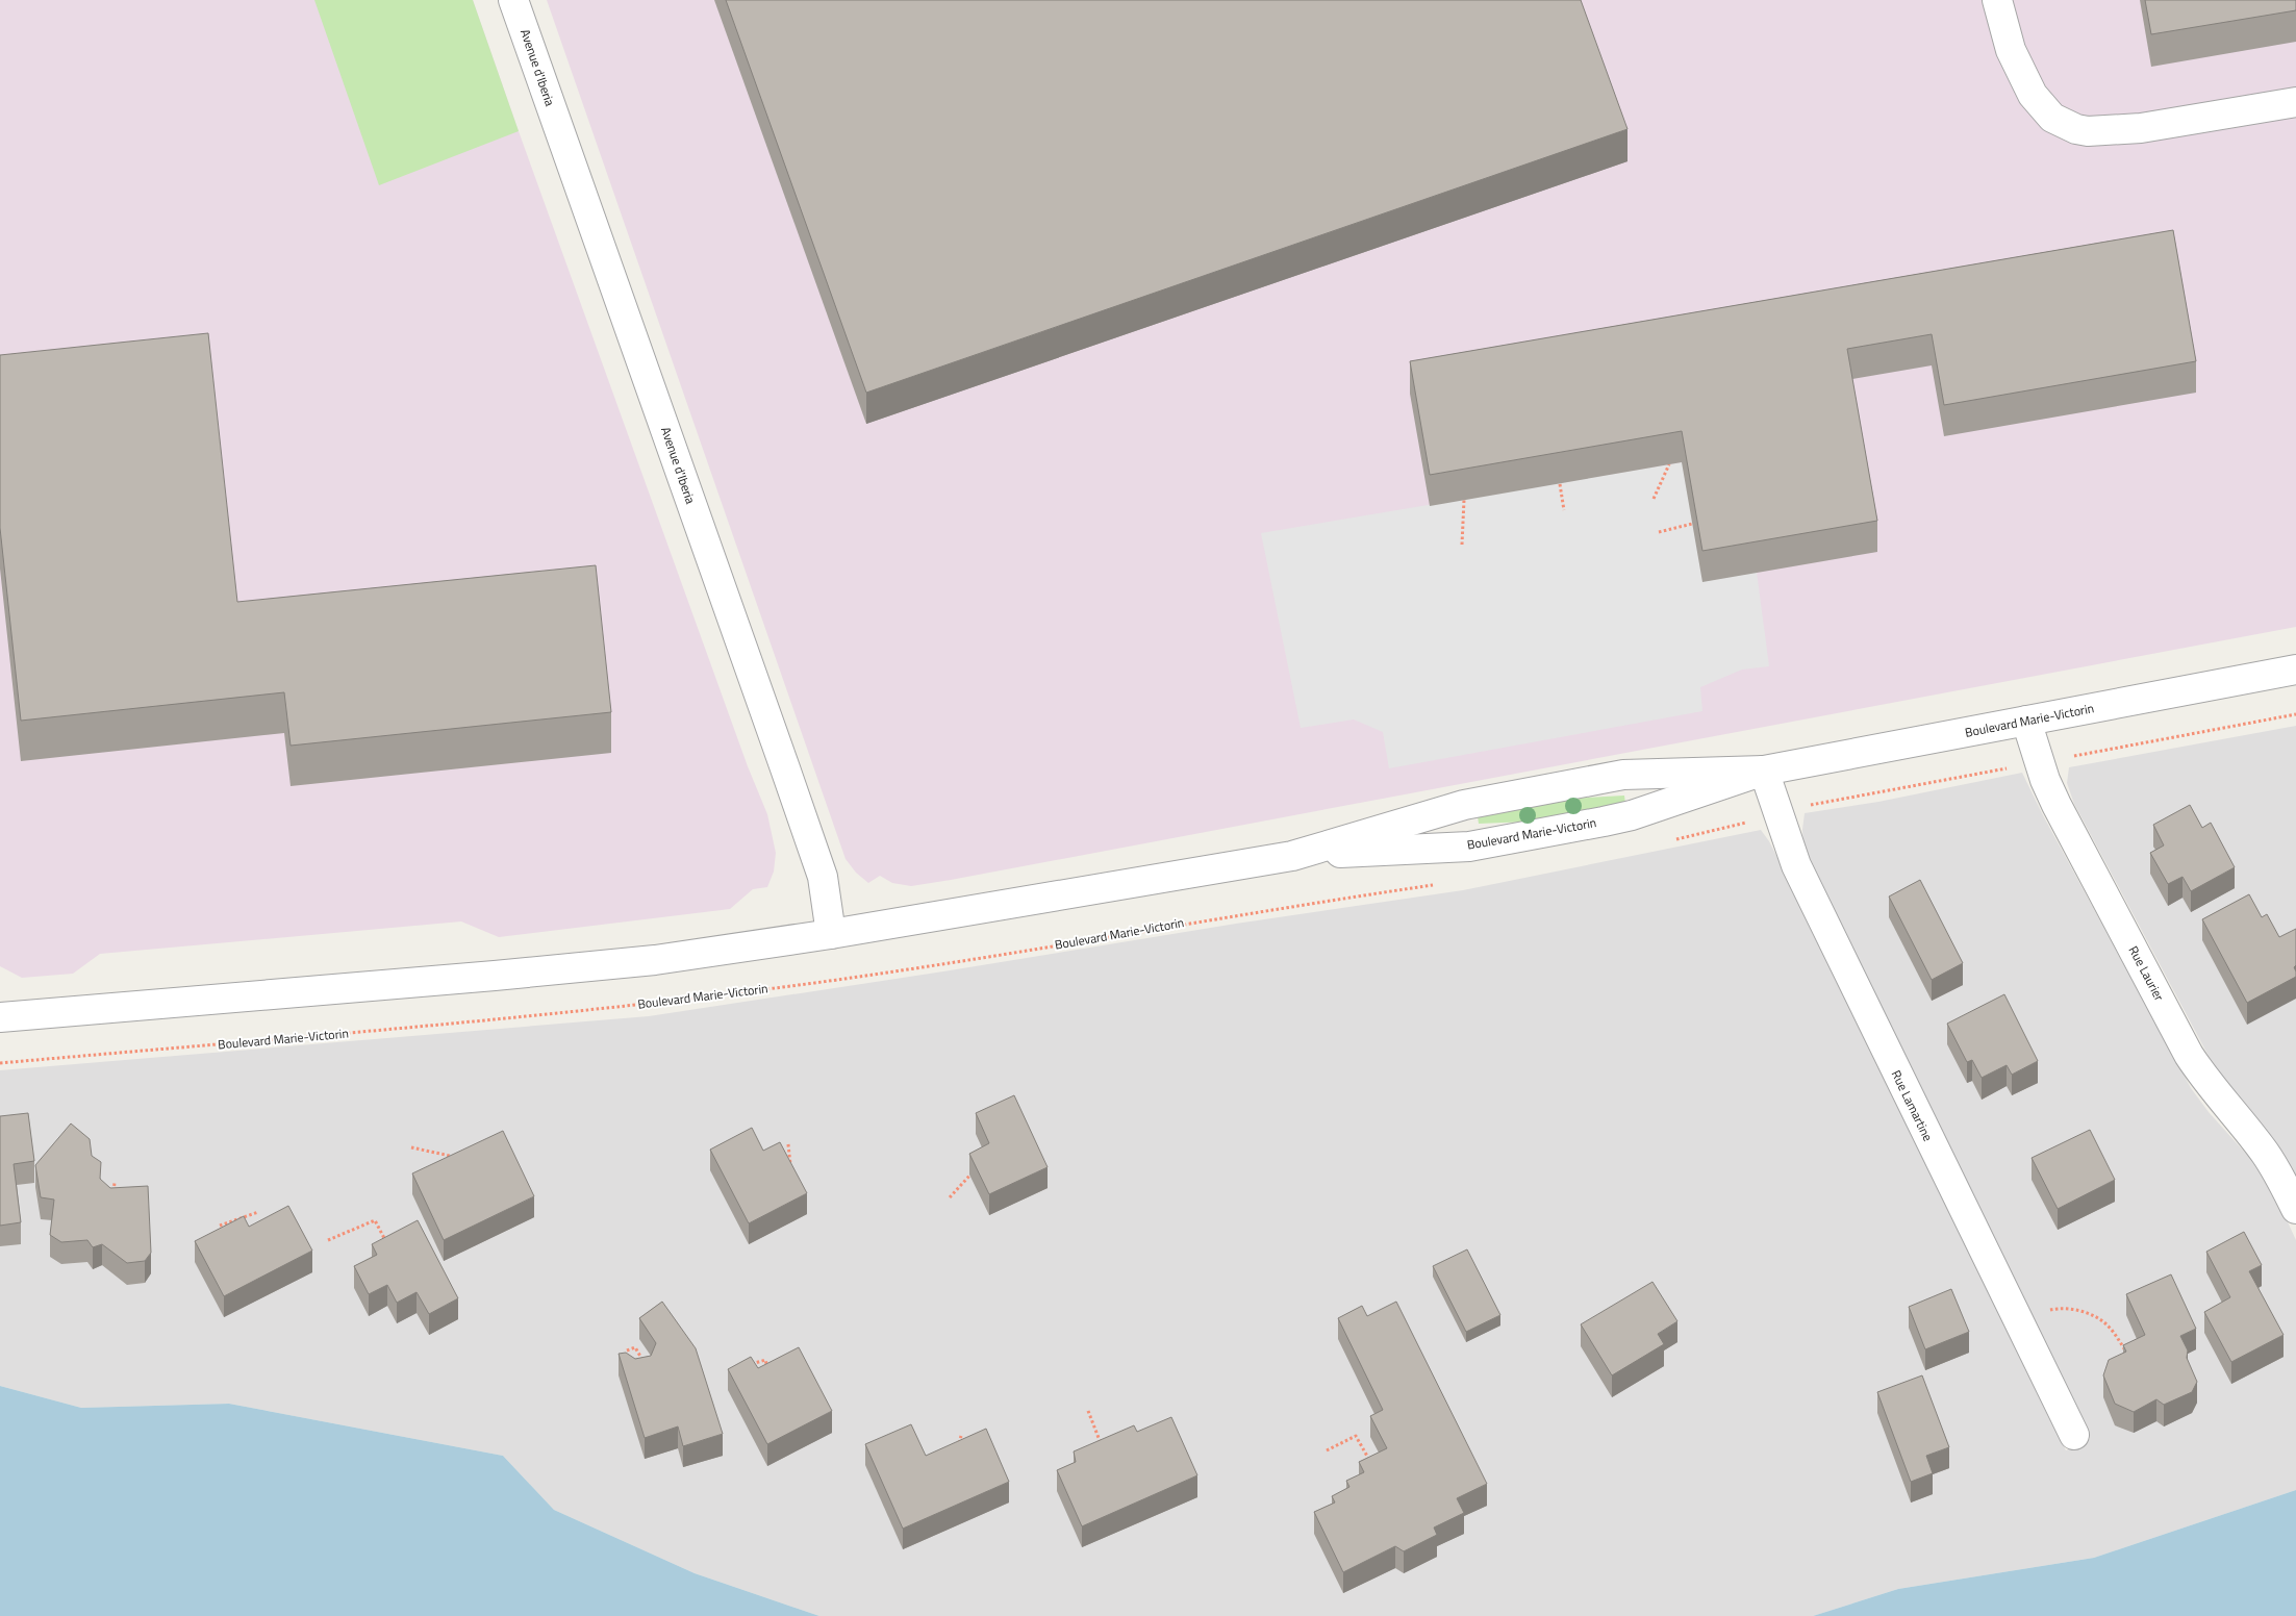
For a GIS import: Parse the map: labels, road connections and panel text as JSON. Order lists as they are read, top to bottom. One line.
{"streets":{"street":["Avenue d'Iberia","Boulevard Marie-Victorin","Rue Laurier","Rue Lamartine"]},"crossings":[["Avenue d'Iberia","Boulevard Marie-Victorin"],["Boulevard Marie-Victorin","Rue Laurier"],["Boulevard Marie-Victorin","Rue Lamartine"]]}
